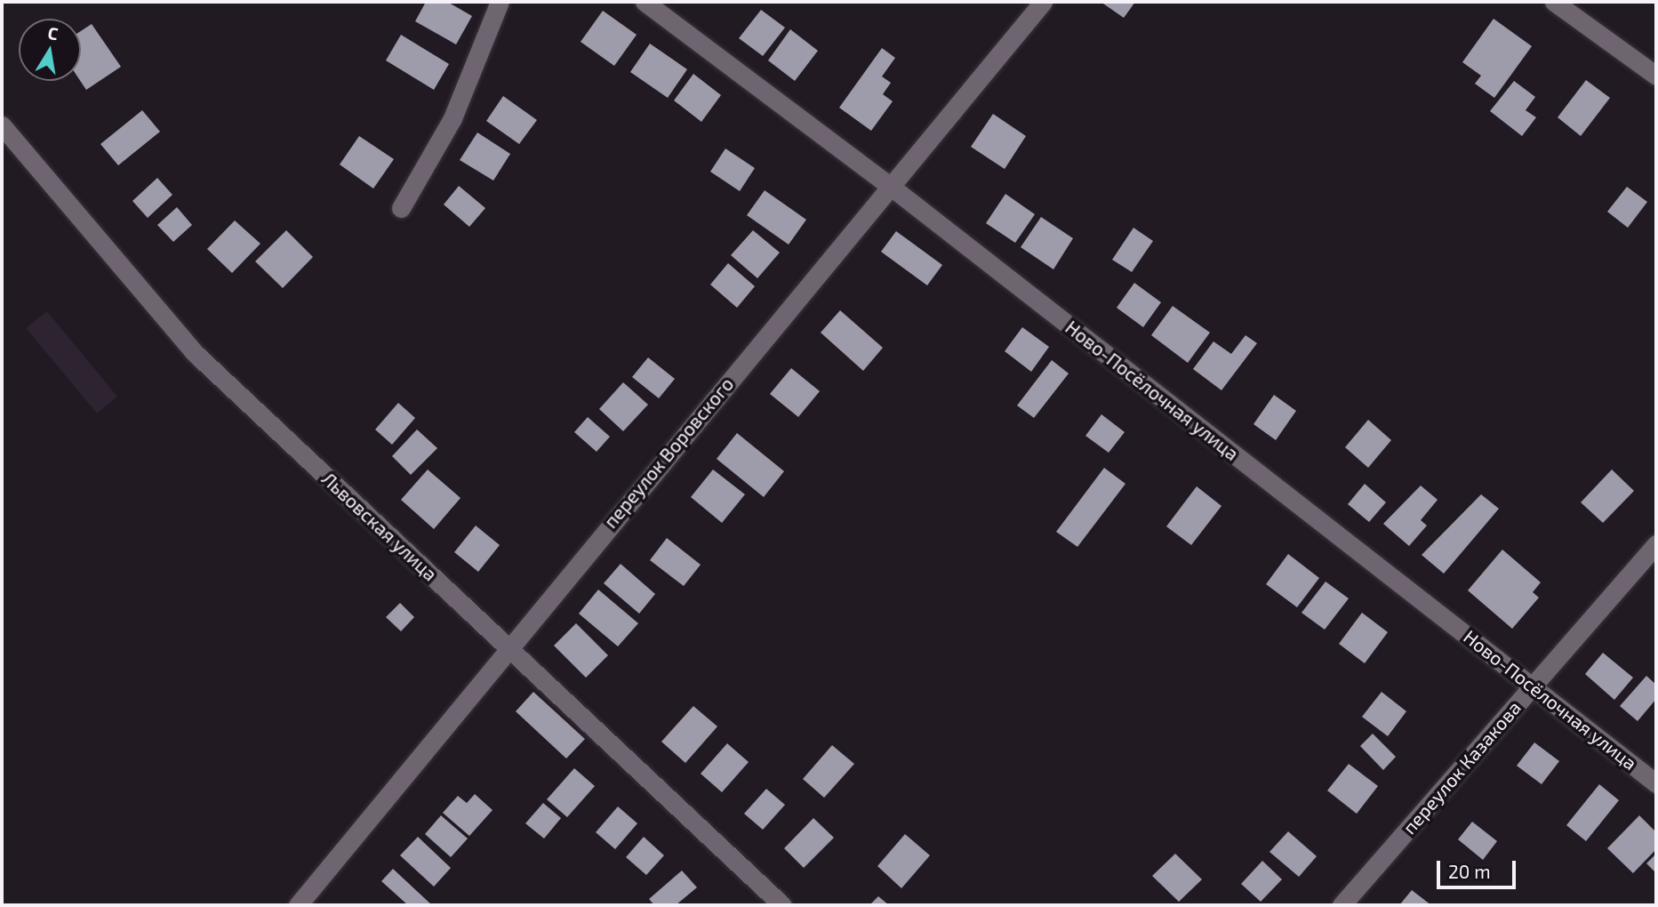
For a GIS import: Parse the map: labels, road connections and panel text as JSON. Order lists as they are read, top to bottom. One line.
{"streets":{"street":["Ново-Посёлочная улица","переулок Воровского","Львовская улица","переулок Казакова"]},"crossings":[["Ново-Посёлочная улица","переулок Воровского"],["Ново-Посёлочная улица","переулок Казакова"],["переулок Воровского","Львовская улица"]],"scale_bar":"20 m","north":"top"}
